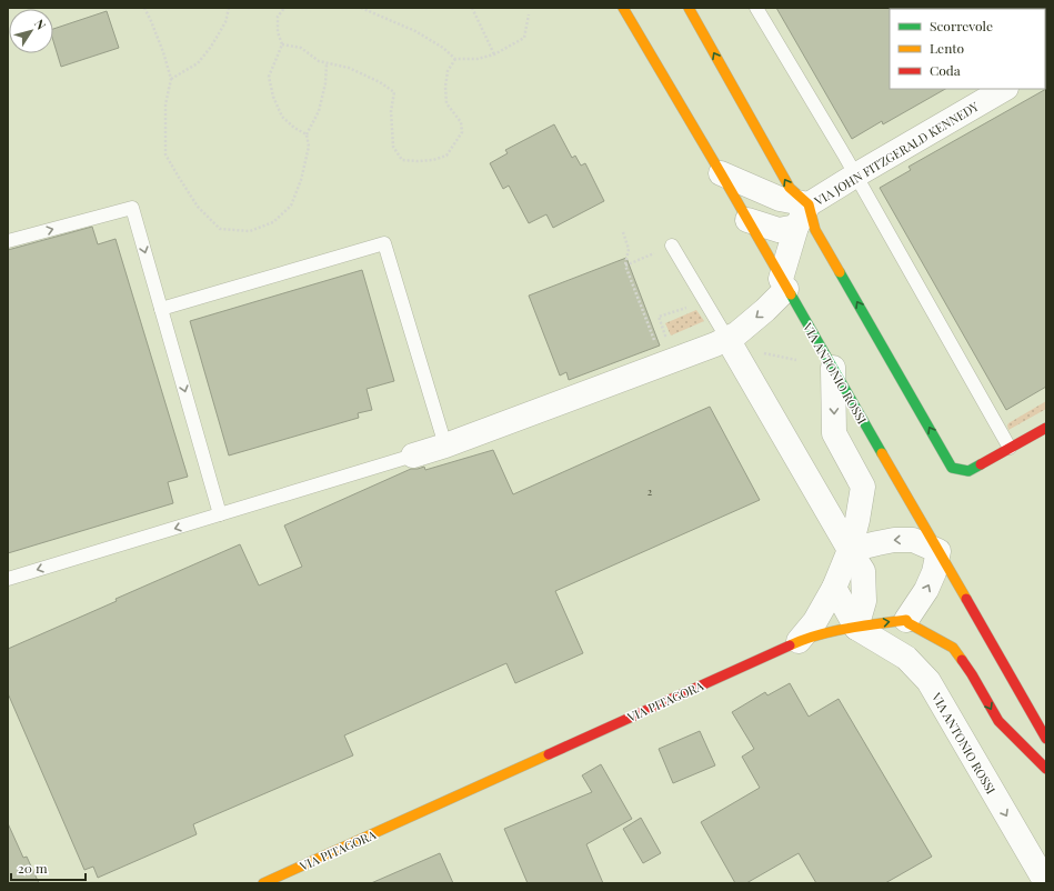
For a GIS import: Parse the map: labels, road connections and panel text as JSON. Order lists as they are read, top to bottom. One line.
{"streets":{"street":["VIA JOHN FITZGERALD KENNEDY","VIA ANTONIO ROSSI","VIA PITAGORA"]},"crossings":[["VIA JOHN FITZGERALD KENNEDY","VIA ANTONIO ROSSI"],["VIA ANTONIO ROSSI","VIA PITAGORA"]],"house_numbers":["2"],"legend":["Scorrevole","Lento","Coda"],"scale_bar":"20 m","north":"top right"}
